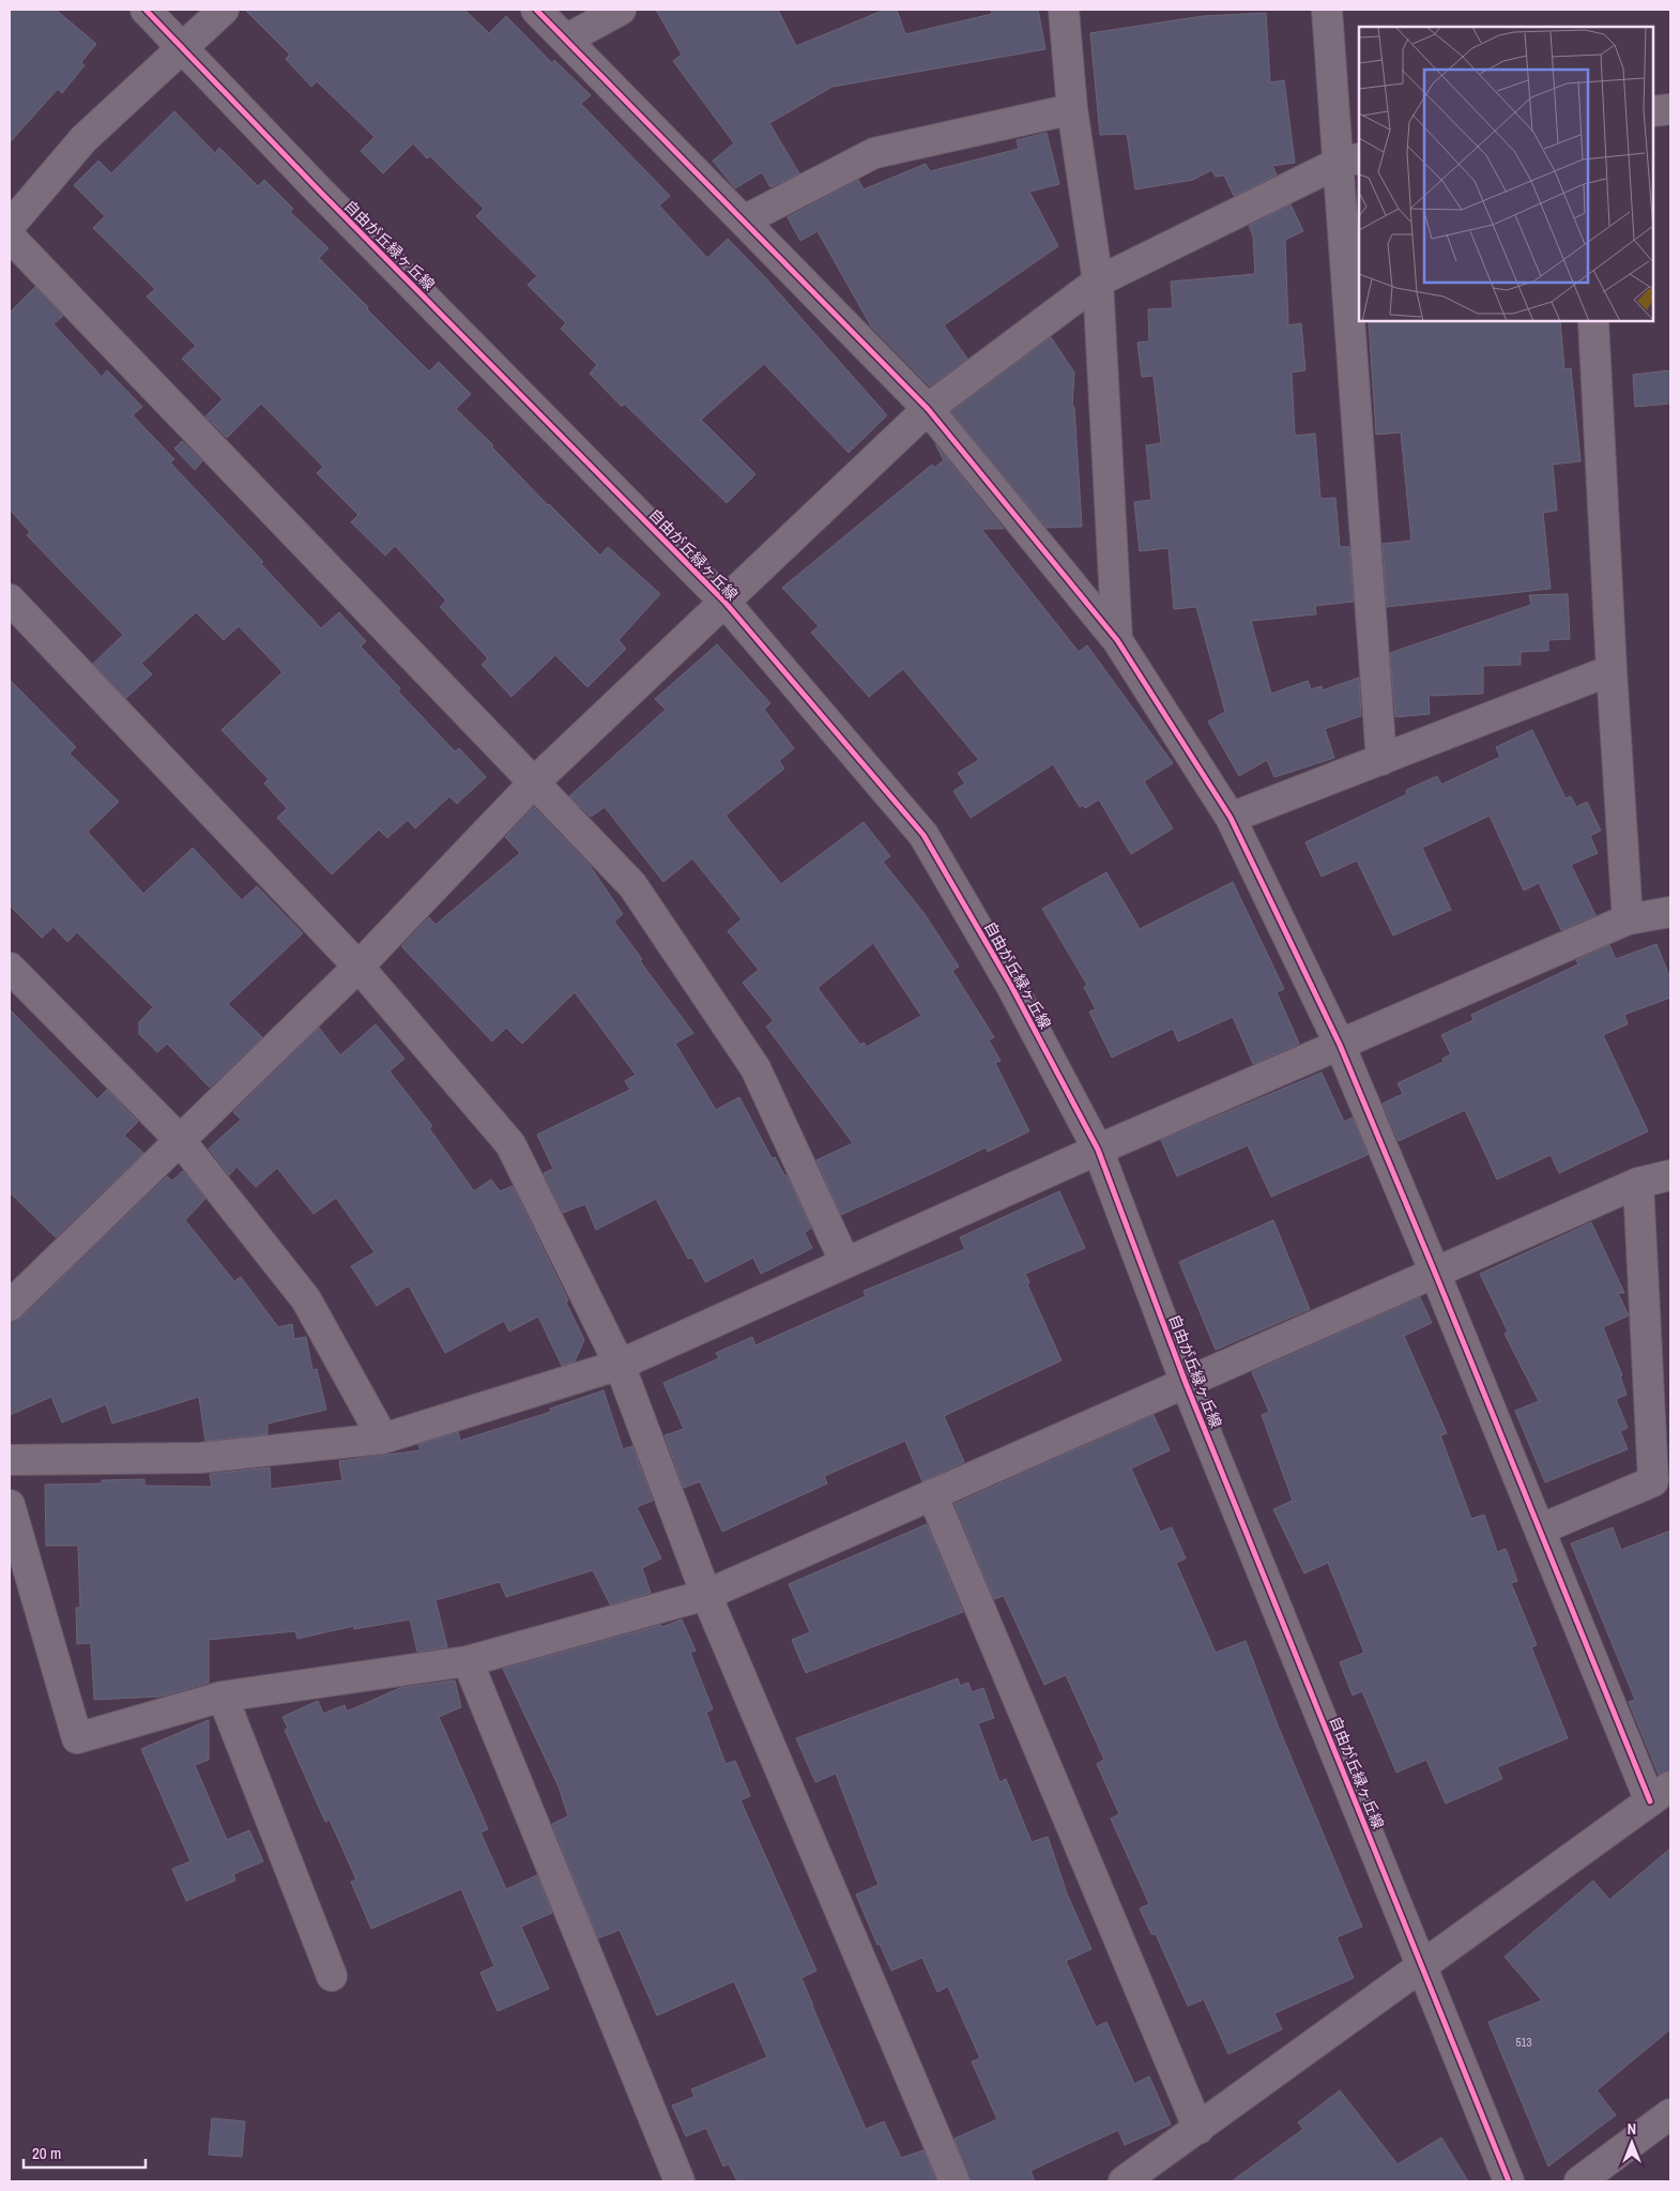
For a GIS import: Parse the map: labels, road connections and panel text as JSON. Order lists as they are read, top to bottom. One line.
{"streets":{"street":["自由が丘緑ヶ丘線"]},"house_numbers":["513"],"scale_bar":"20 m","north":"top"}
